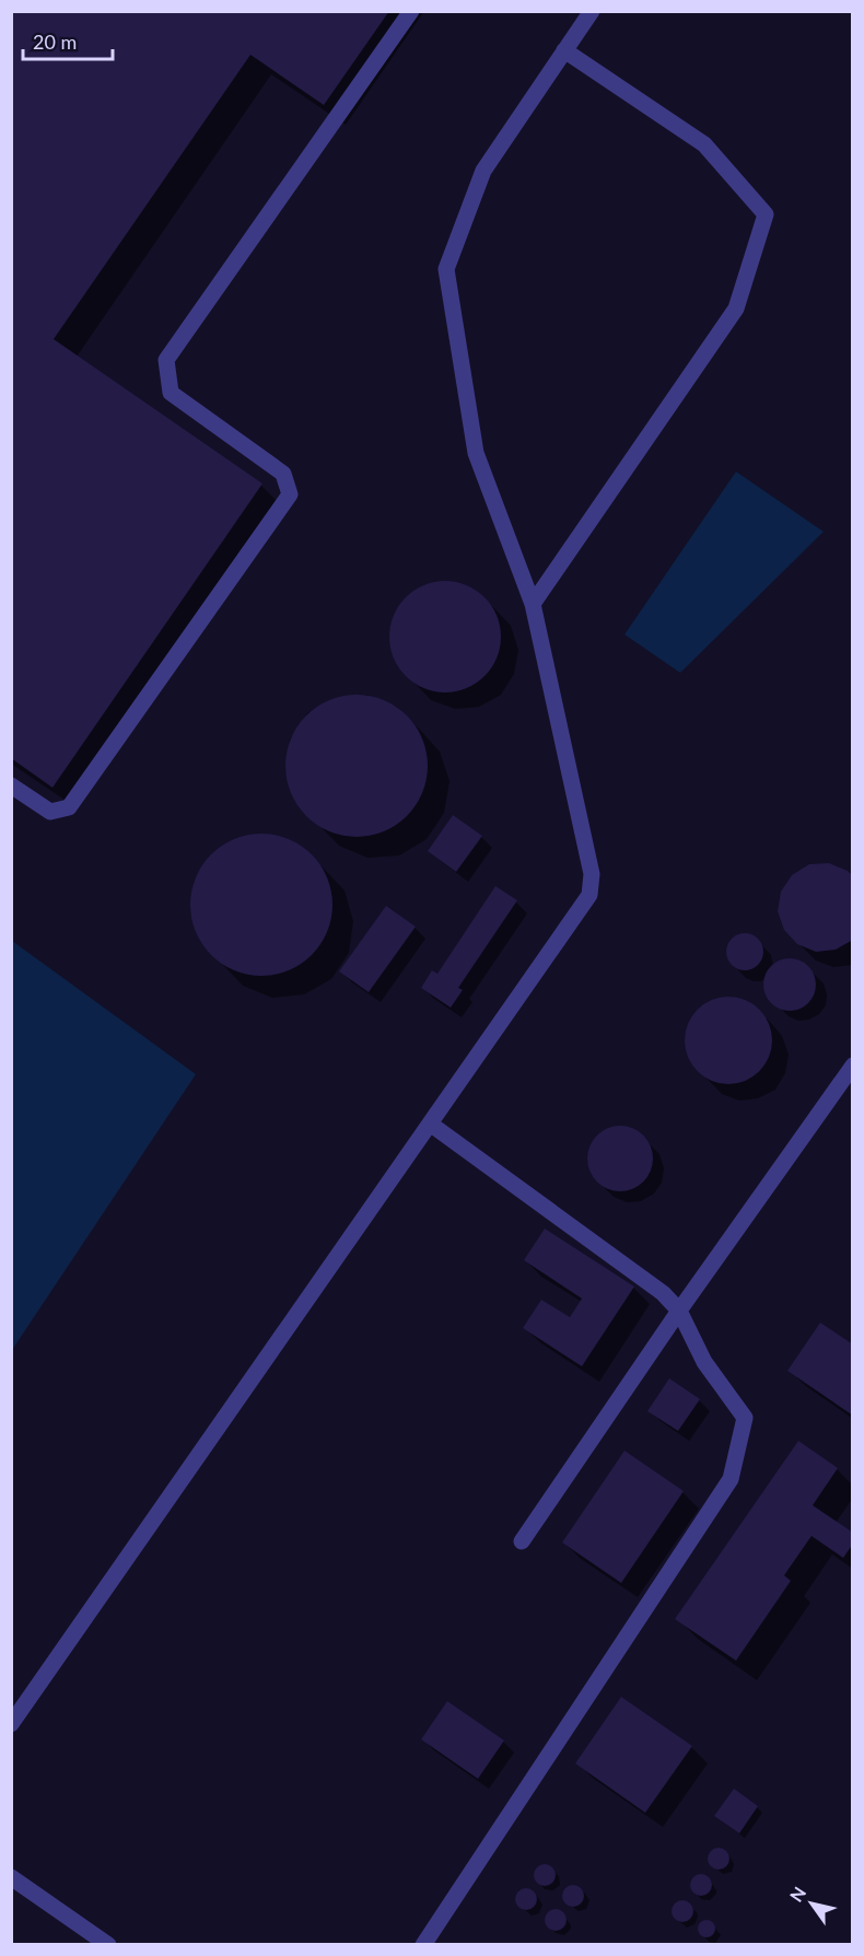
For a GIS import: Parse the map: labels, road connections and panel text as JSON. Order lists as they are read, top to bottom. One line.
{"scale_bar":"20 m","north":"top left"}
